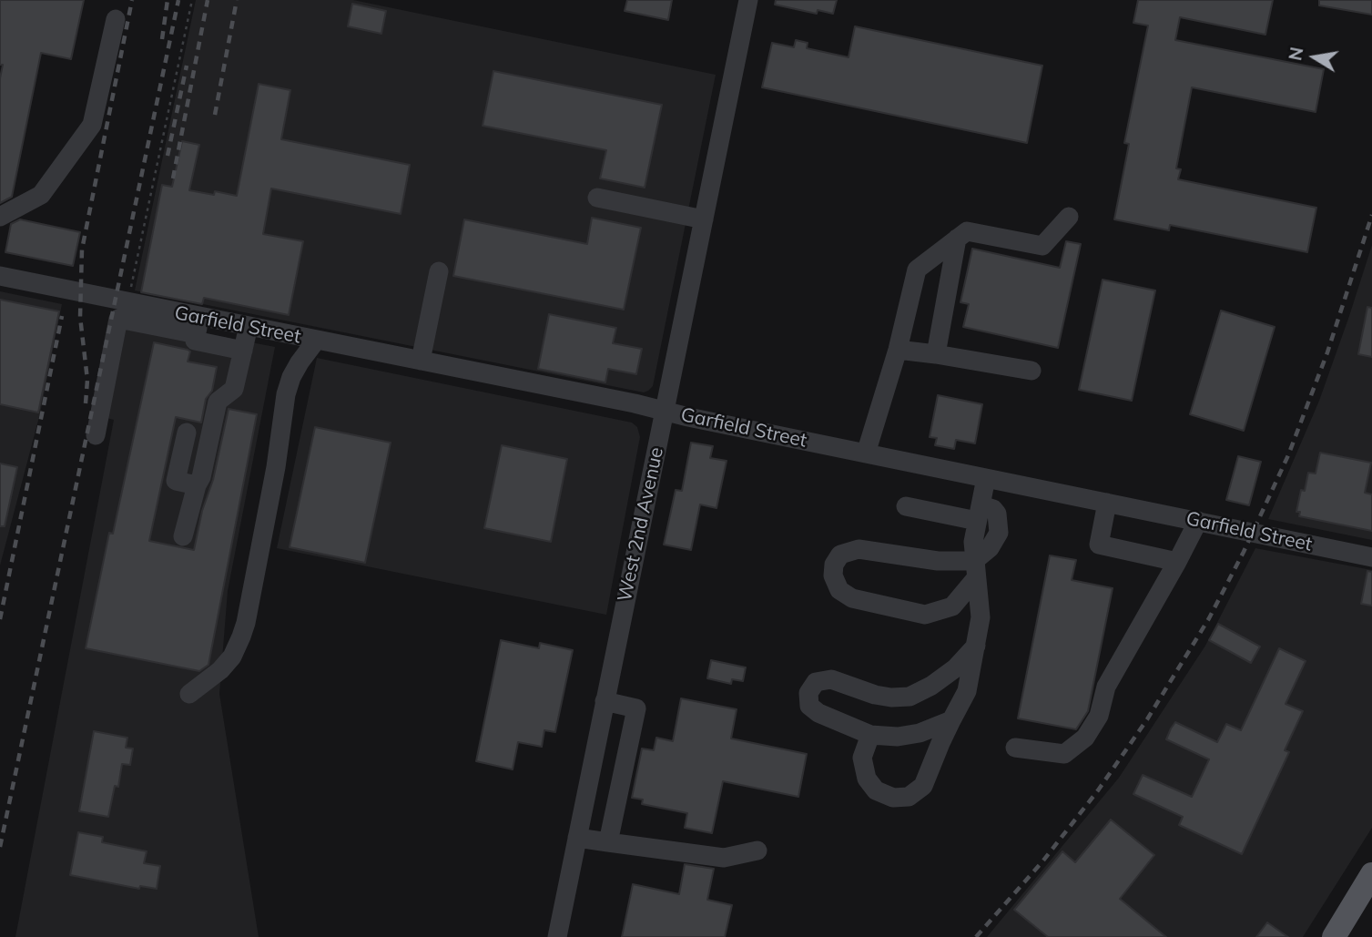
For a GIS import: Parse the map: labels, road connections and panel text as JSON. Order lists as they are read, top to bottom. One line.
{"streets":{"street":["Garfield Street","West 2nd Avenue"]},"crossings":[["Garfield Street","West 2nd Avenue"]],"north":"left"}
